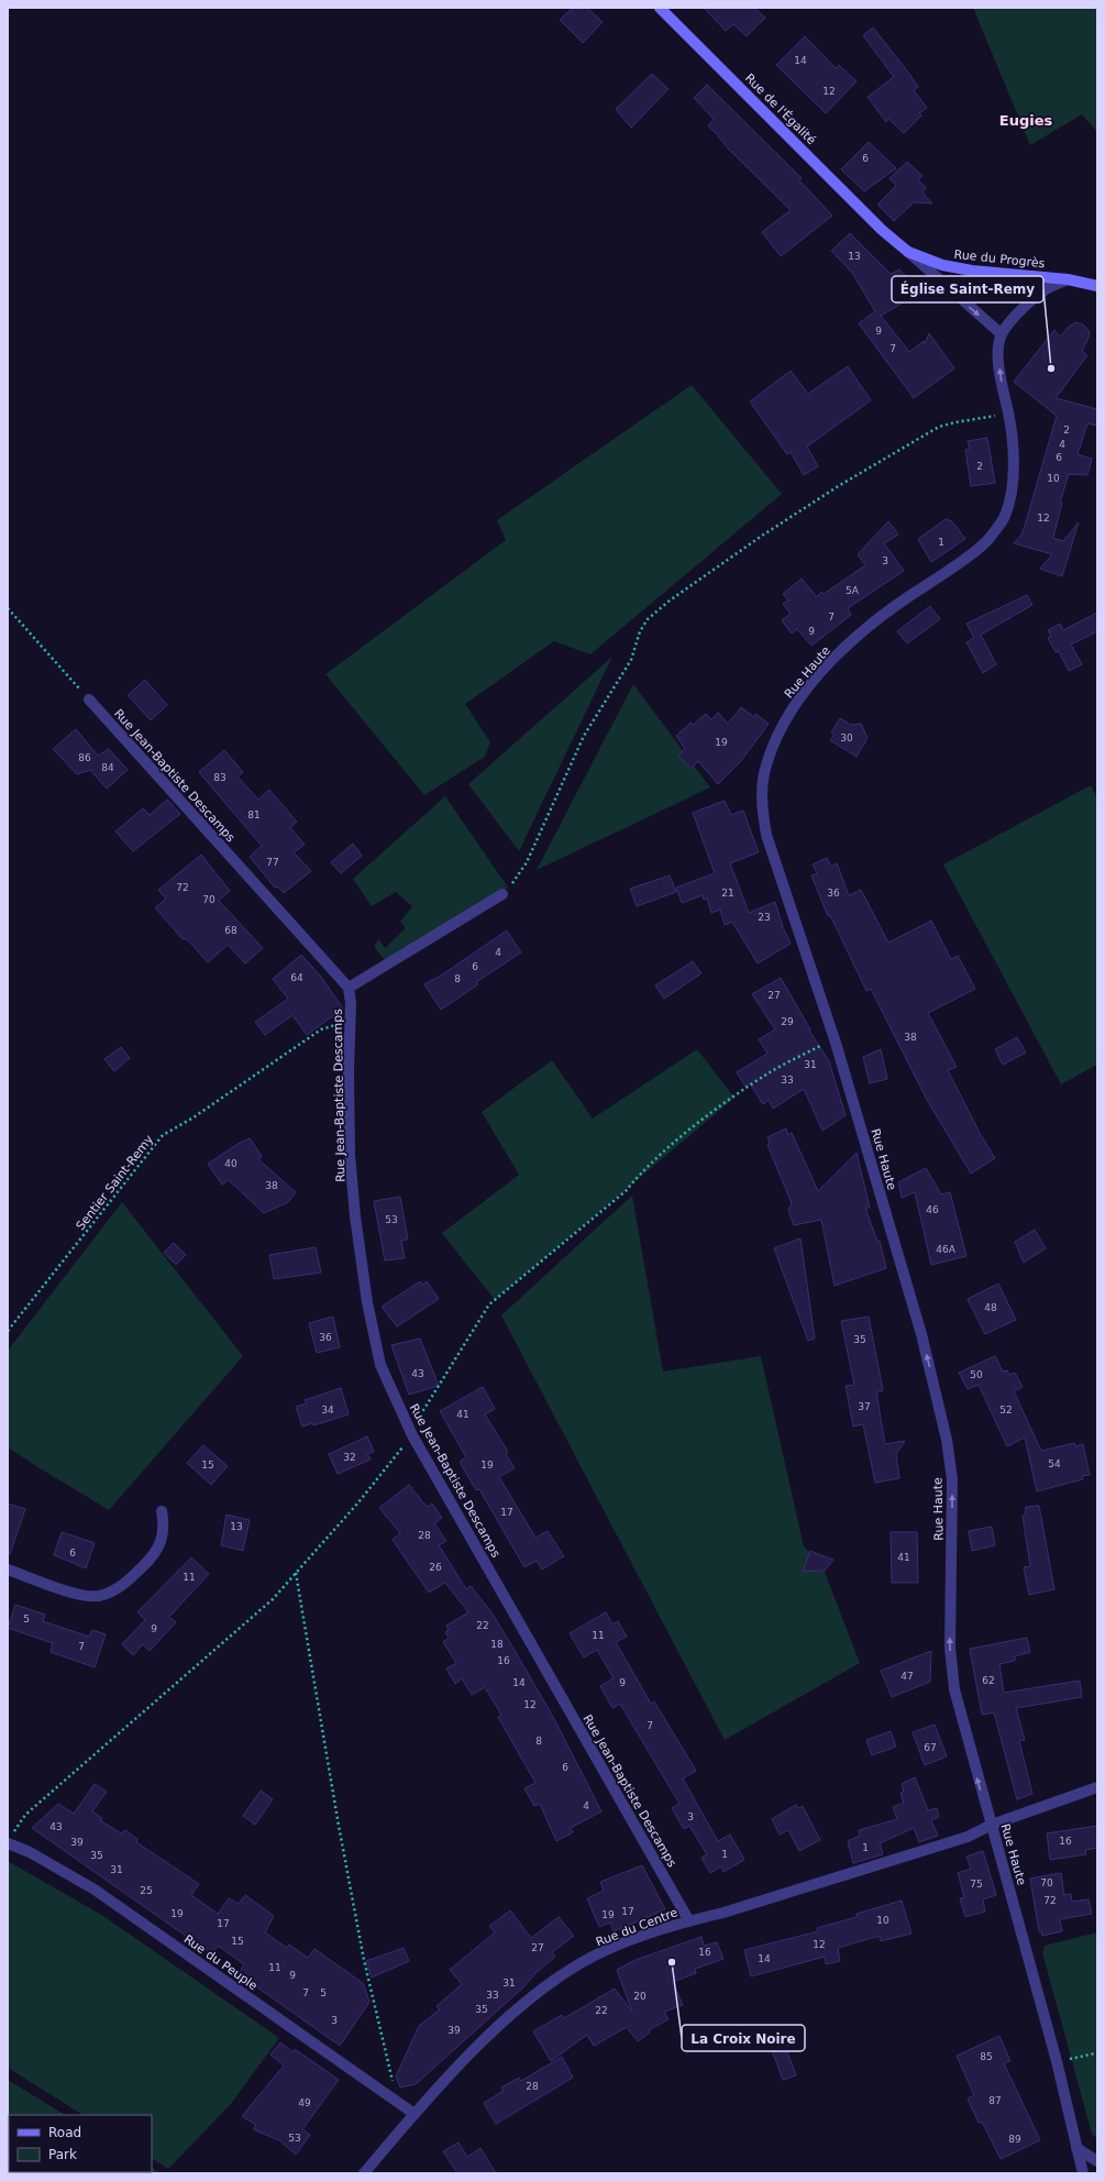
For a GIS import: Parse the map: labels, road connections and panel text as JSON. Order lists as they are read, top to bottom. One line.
{"streets":{"main road":["Rue de l'Égalité","Rue du Progrès"],"street":["Rue Haute","Rue Jean-Baptiste Descamps","Rue du Centre","Rue du Peuple"],"path":["Sentier Saint-Remy"]},"crossings":[["Rue de l'Égalité","Rue du Progrès"],["Rue Haute","Rue du Centre"],["Rue Jean-Baptiste Descamps","Sentier Saint-Remy"],["Rue Jean-Baptiste Descamps","Rue du Centre"],["Rue du Centre","Rue du Peuple"]],"one_way":["Rue Haute"],"districts":["Eugies"],"places":["Église Saint-Remy","La Croix Noire"],"house_numbers":["14","12","6","13","9","7","2","4","6","2","10","12","1","3","5A","7","9","30","19","86","84","83","81","77","72","21","36","70","23","68","4","6","64","8","27","29","38","31","33","40","38","46","53","46A","48","36","35","43","50","37","34","52","41","32","54","15","19","17","13","28","6","41","26","11","5","22","9","11","18","7","16","47","62","14","9","12","7","8","67","6","4","3","43","16","39","1","1","35","31","70","75","25","72","17","19","19","10","17","15","12","27","16","14","11","9","31","7","5","33","20","35","22","3","39","85","28","87","49","53","89"],"legend":["Road","Park"]}
